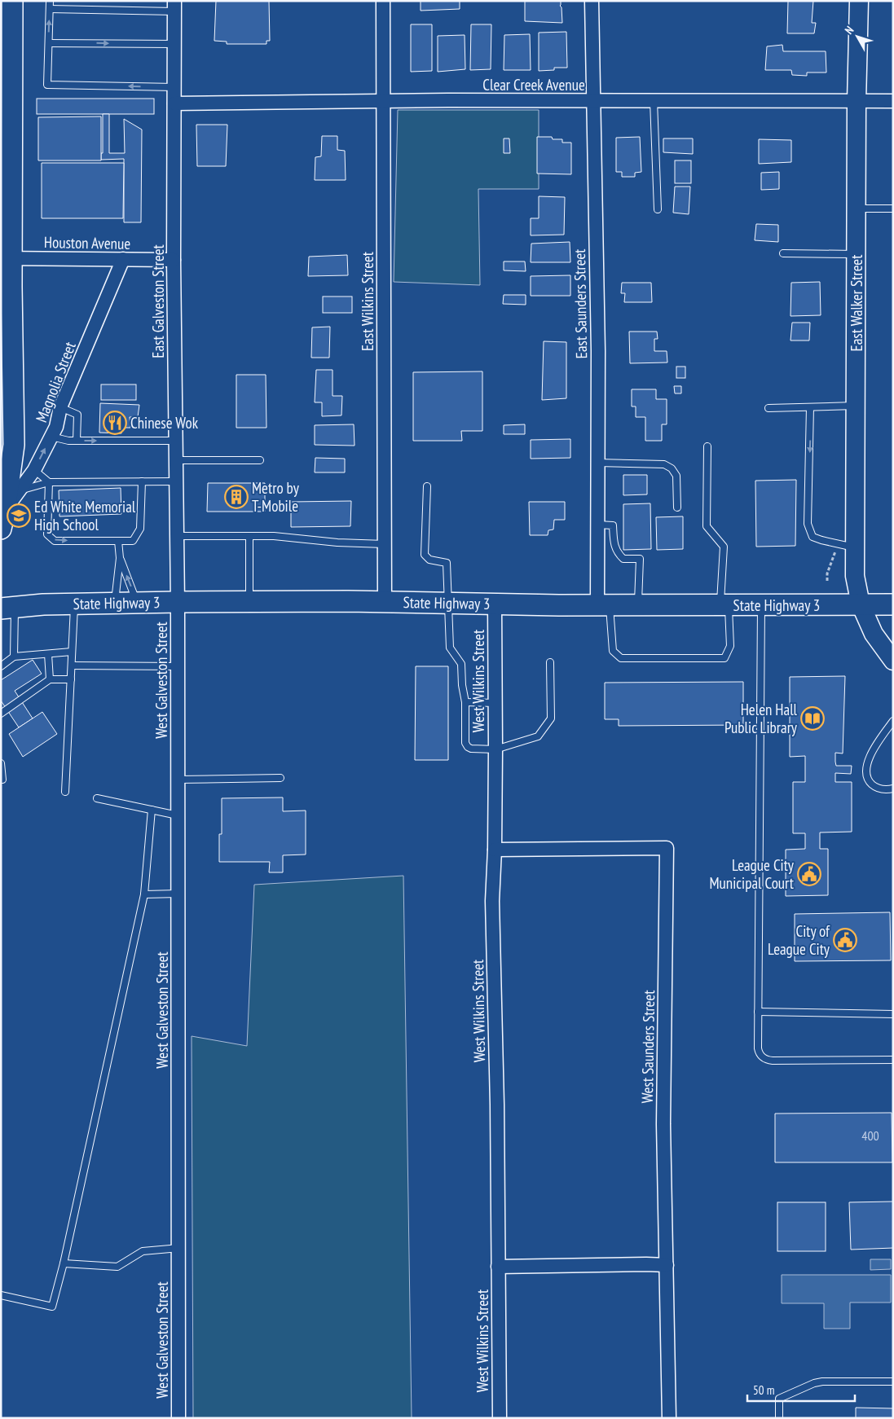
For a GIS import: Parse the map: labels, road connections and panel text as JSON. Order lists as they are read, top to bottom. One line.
{"streets":{"main road":["State Highway 3"],"street":["Clear Creek Avenue","Houston Avenue","East Galveston Street","East Wilkins Street","East Walker Street","East Saunders Street","Magnolia Street","West Galveston Street","West Wilkins Street","West Saunders Street"]},"crossings":[["Clear Creek Avenue","East Galveston Street"],["Clear Creek Avenue","East Wilkins Street"],["Clear Creek Avenue","East Walker Street"],["Clear Creek Avenue","East Saunders Street"],["Houston Avenue","East Galveston Street"],["Houston Avenue","Magnolia Street"],["East Galveston Street","State Highway 3"],["East Galveston Street","West Galveston Street"],["East Wilkins Street","State Highway 3"],["East Walker Street","State Highway 3"],["East Saunders Street","State Highway 3"],["State Highway 3","West Galveston Street"],["State Highway 3","West Wilkins Street"],["West Wilkins Street","West Saunders Street"]],"places":{"restaurant":["Chinese Wok"],"building":["Metro by T-Mobile"],"school or university":["Ed White Memorial High School"],"library":["Helen Hall Public Library"],"public building":["League City Municipal Court","City of League City"]},"house_numbers":["400"],"scale_bar":"50 m","north":"top left"}
